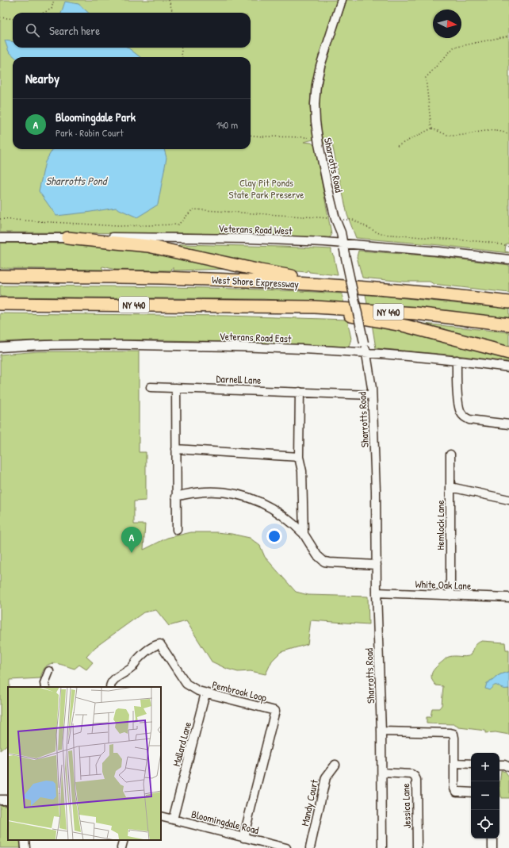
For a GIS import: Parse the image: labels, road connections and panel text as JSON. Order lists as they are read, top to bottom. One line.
{"streets":{"highway":["West Shore Expressway","NY 440"],"street":["Sharrotts Road","Veterans Road West","Veterans Road East","Darnell Lane","Hemlock Lane","White Oak Lane","Pembrook Loop","Mallard Lane","Mandy Court","Jessica Lane","Bloomingdale Road"]},"crossings":[["Sharrotts Road","Veterans Road West"],["Sharrotts Road","Veterans Road East"],["Sharrotts Road","Darnell Lane"],["Sharrotts Road","White Oak Lane"],["Sharrotts Road","Jessica Lane"],["Hemlock Lane","White Oak Lane"],["Pembrook Loop","Mallard Lane"],["Pembrook Loop","Bloomingdale Road"],["Mallard Lane","Bloomingdale Road"]],"water":["Sharrotts Pond"],"parks":["Clay Pit Ponds State Park Preserve"],"north":"right","page":{"search":"Search here","heading":"Nearby","list":[{"mark":"A","name":"Bloomingdale Park","note":"Park · Robin Court","value":"140 m"}],"pins":"A","map_buttons":["+","−"]}}
